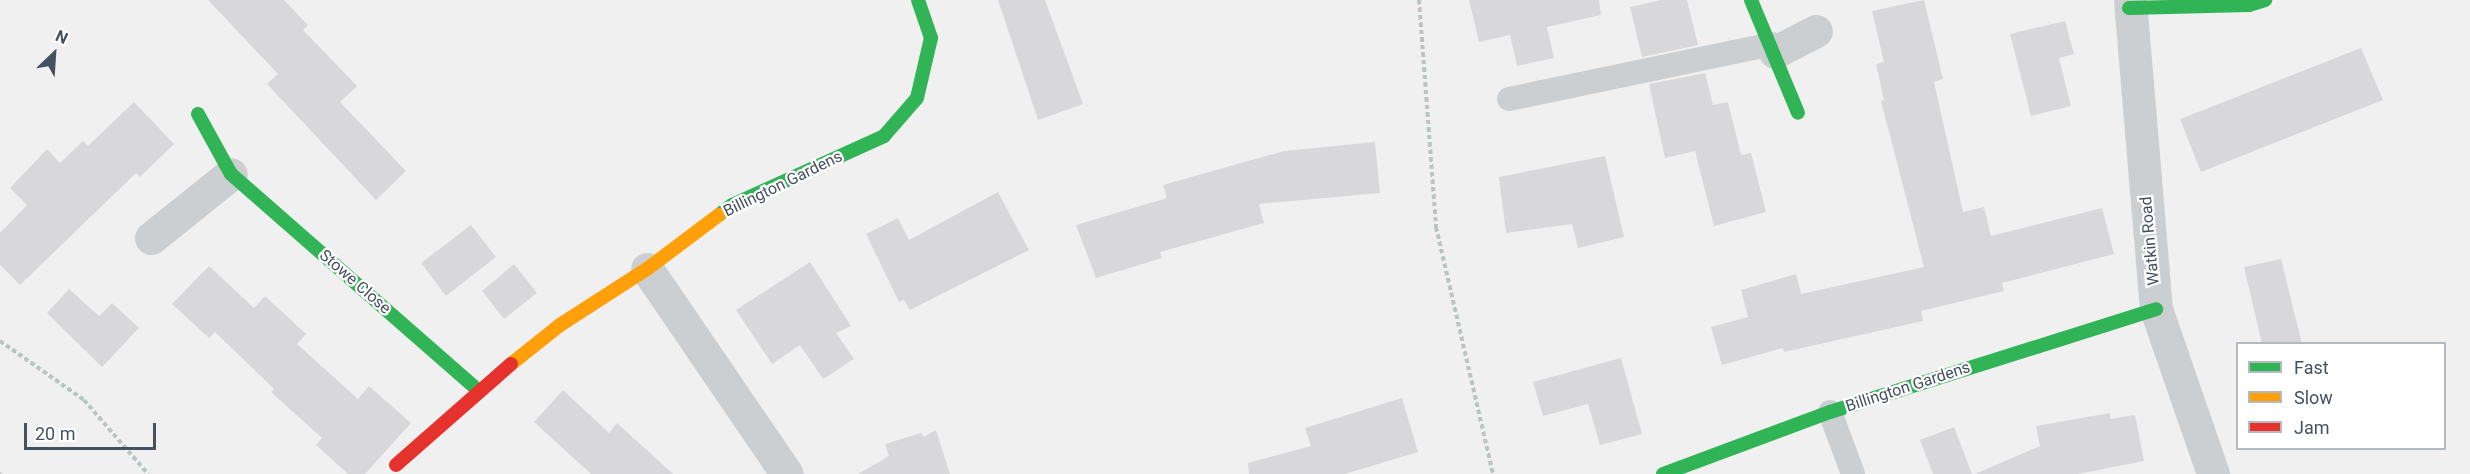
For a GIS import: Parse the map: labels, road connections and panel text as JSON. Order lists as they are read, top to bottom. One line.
{"streets":{"street":["Billington Gardens","Watkin Road","Stowe Close"]},"crossings":[["Billington Gardens","Watkin Road"]],"legend":["Fast","Slow","Jam"],"scale_bar":"20 m","north":"top right"}
